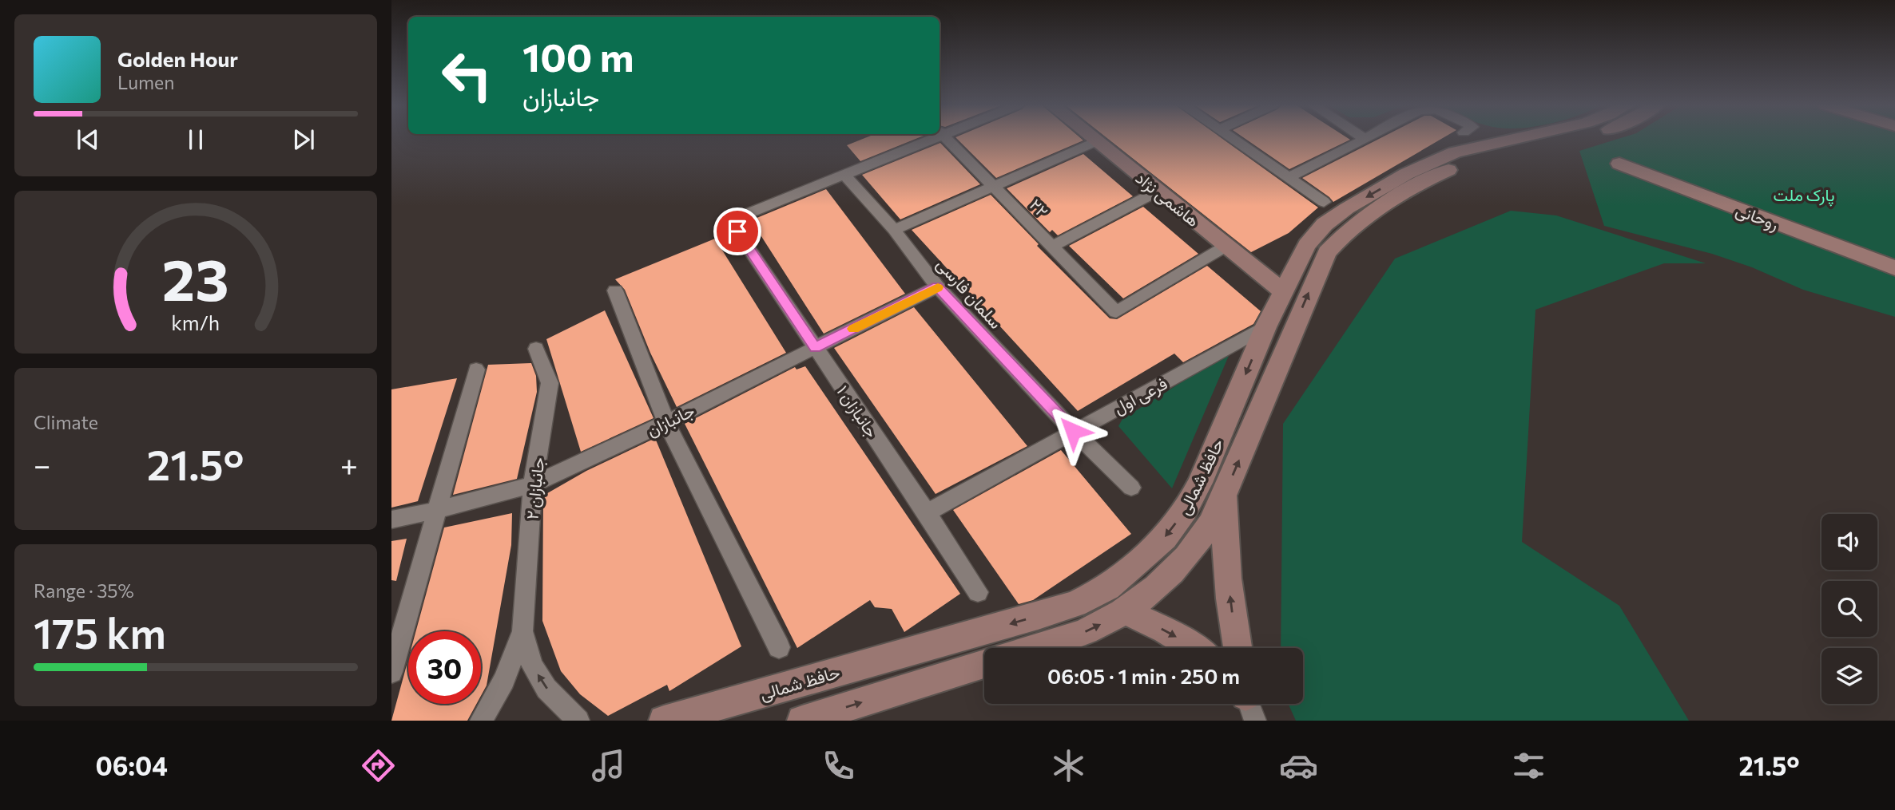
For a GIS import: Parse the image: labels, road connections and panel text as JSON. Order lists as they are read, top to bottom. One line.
{"streets":{"main road":["هاشمی نژاد","روحانی","حافظ شمالی"],"street":["۲۲","سلمان فارسی","فرعی اول","جانبازان ۱","جانبازان","جانبازان ۲"]},"crossings":[["هاشمی نژاد","۲۲"],["هاشمی نژاد","حافظ شمالی"],["سلمان فارسی","فرعی اول"],["سلمان فارسی","جانبازان ۱"],["سلمان فارسی","جانبازان"],["فرعی اول","جانبازان ۱"],["فرعی اول","حافظ شمالی"],["جانبازان ۱","جانبازان"],["جانبازان","جانبازان ۲"]],"parks":["پارک ملت"],"page":{"turn":["100 m","جانبازان"],"song":["Golden Hour","Lumen"],"tile":["Climate",["Range · 35%","175 km"]],"heat":["−","21.5°","+"],"limit":"30","trip":"06:05 · 1 min · 250 m","tabs":["06:04","21.5°"],"gauge":["23","km/h"]}}
